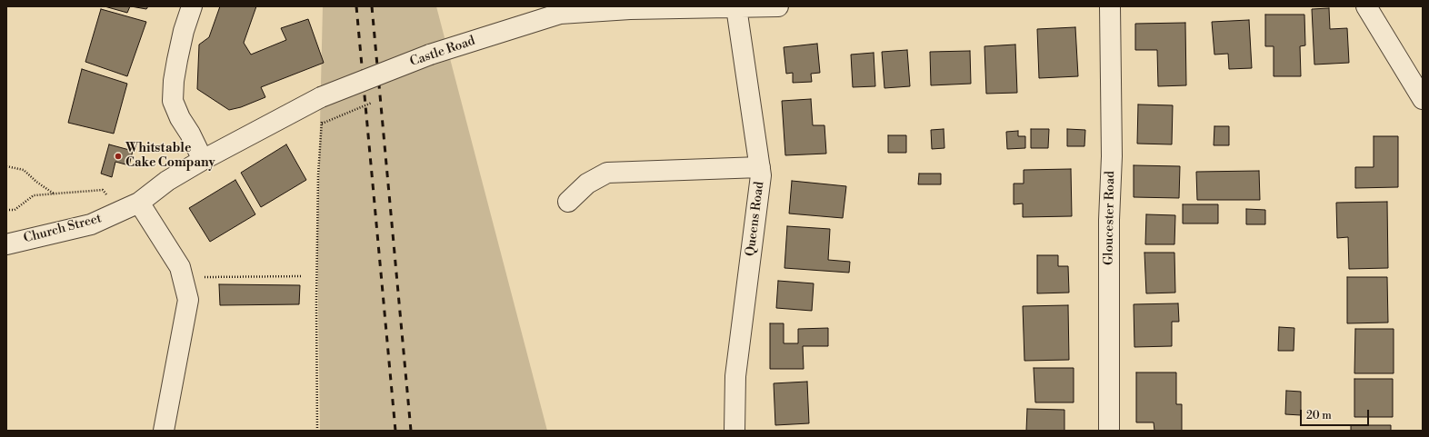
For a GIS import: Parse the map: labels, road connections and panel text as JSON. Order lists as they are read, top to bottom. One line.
{"streets":{"street":["Castle Road","Gloucester Road","Queens Road","Church Street"]},"crossings":[["Castle Road","Queens Road"],["Castle Road","Church Street"]],"places":["Whitstable Cake Company"],"scale_bar":"20 m"}
